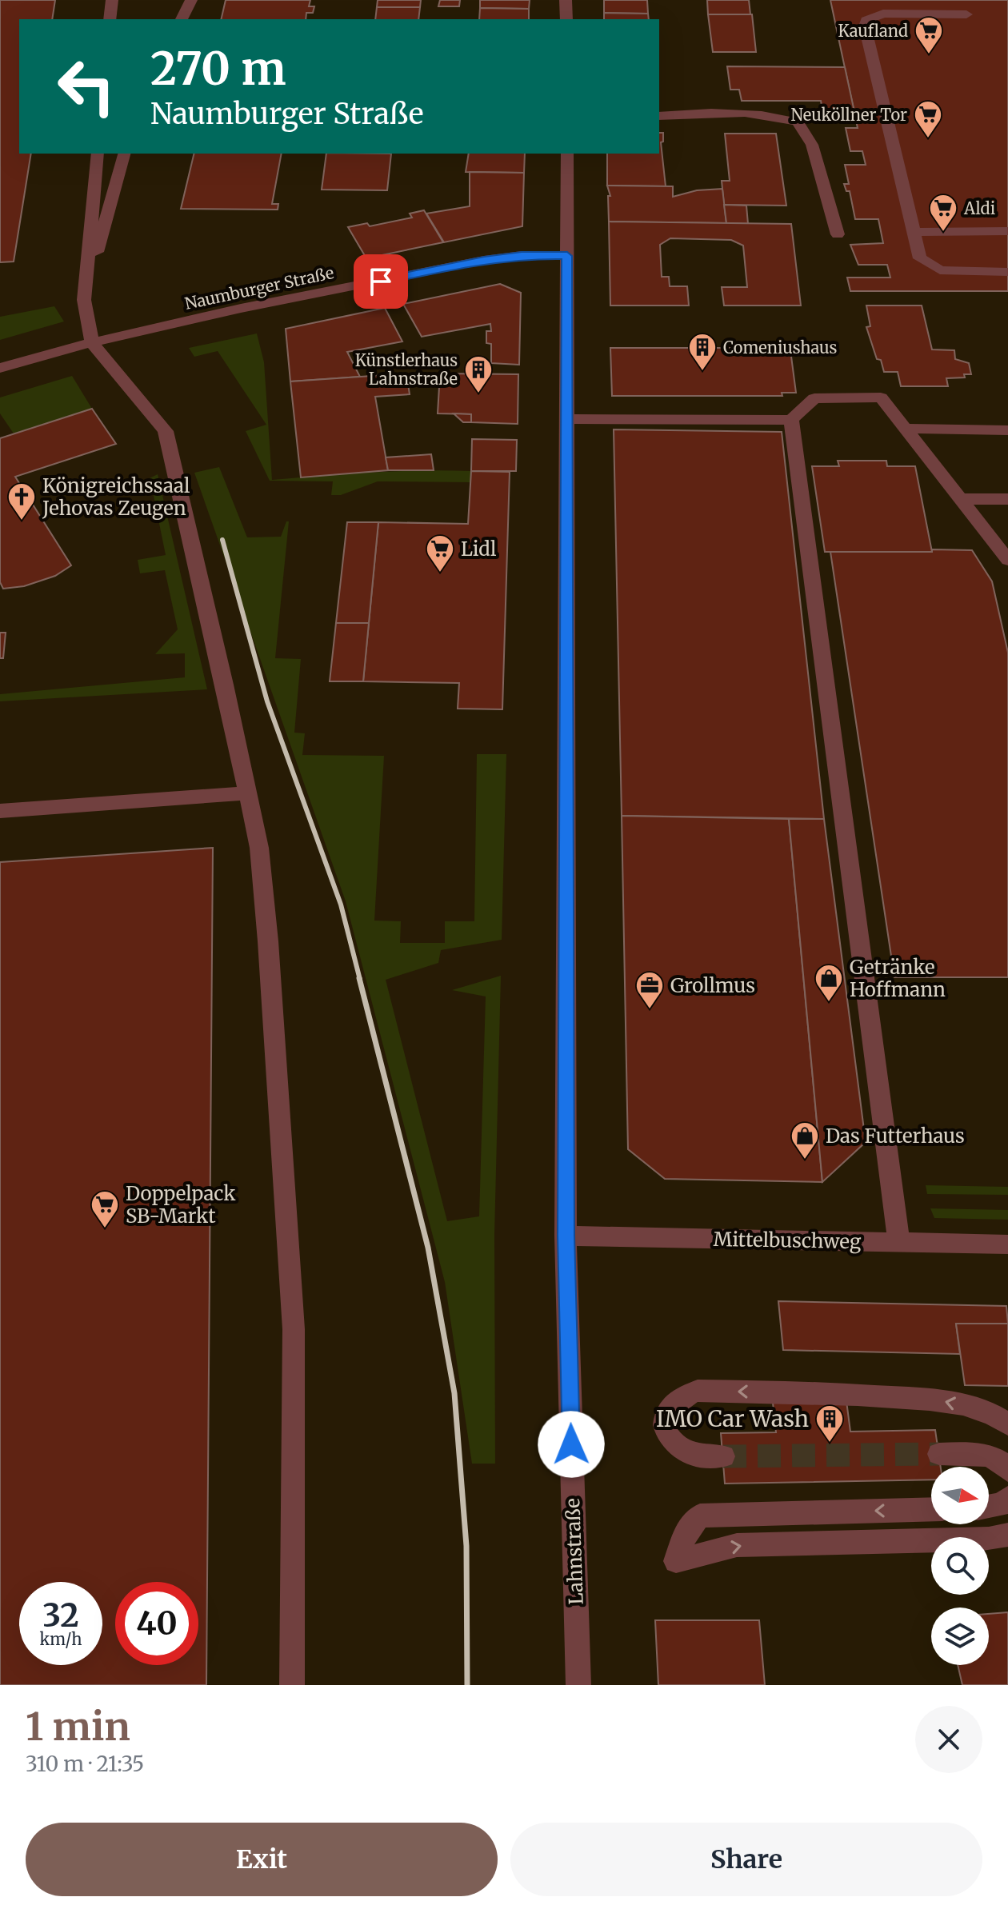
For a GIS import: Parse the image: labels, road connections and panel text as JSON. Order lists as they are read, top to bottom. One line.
{"streets":{"street":["Naumburger Straße","Mittelbuschweg","Lahnstraße"]},"crossings":[["Naumburger Straße","Lahnstraße"],["Mittelbuschweg","Lahnstraße"]],"places":{"supermarket":["Kaufland","Neuköllner Tor","Aldi","Lidl","Doppelpack SB-Markt"],"building":["Comeniushaus","Künstlerhaus Lahnstraße","IMO Car Wash"],"church":["Königreichssaal Jehovas Zeugen"],"shop":["Getränke Hoffmann","Das Futterhaus"],"office":["Grollmus"]},"north":"right","page":{"turn":["270 m","Naumburger Straße"],"speed":"32 km/h","limit":"40","heading":["1 min","310 m · 21:35"],"buttons":["Exit","Share"]}}
